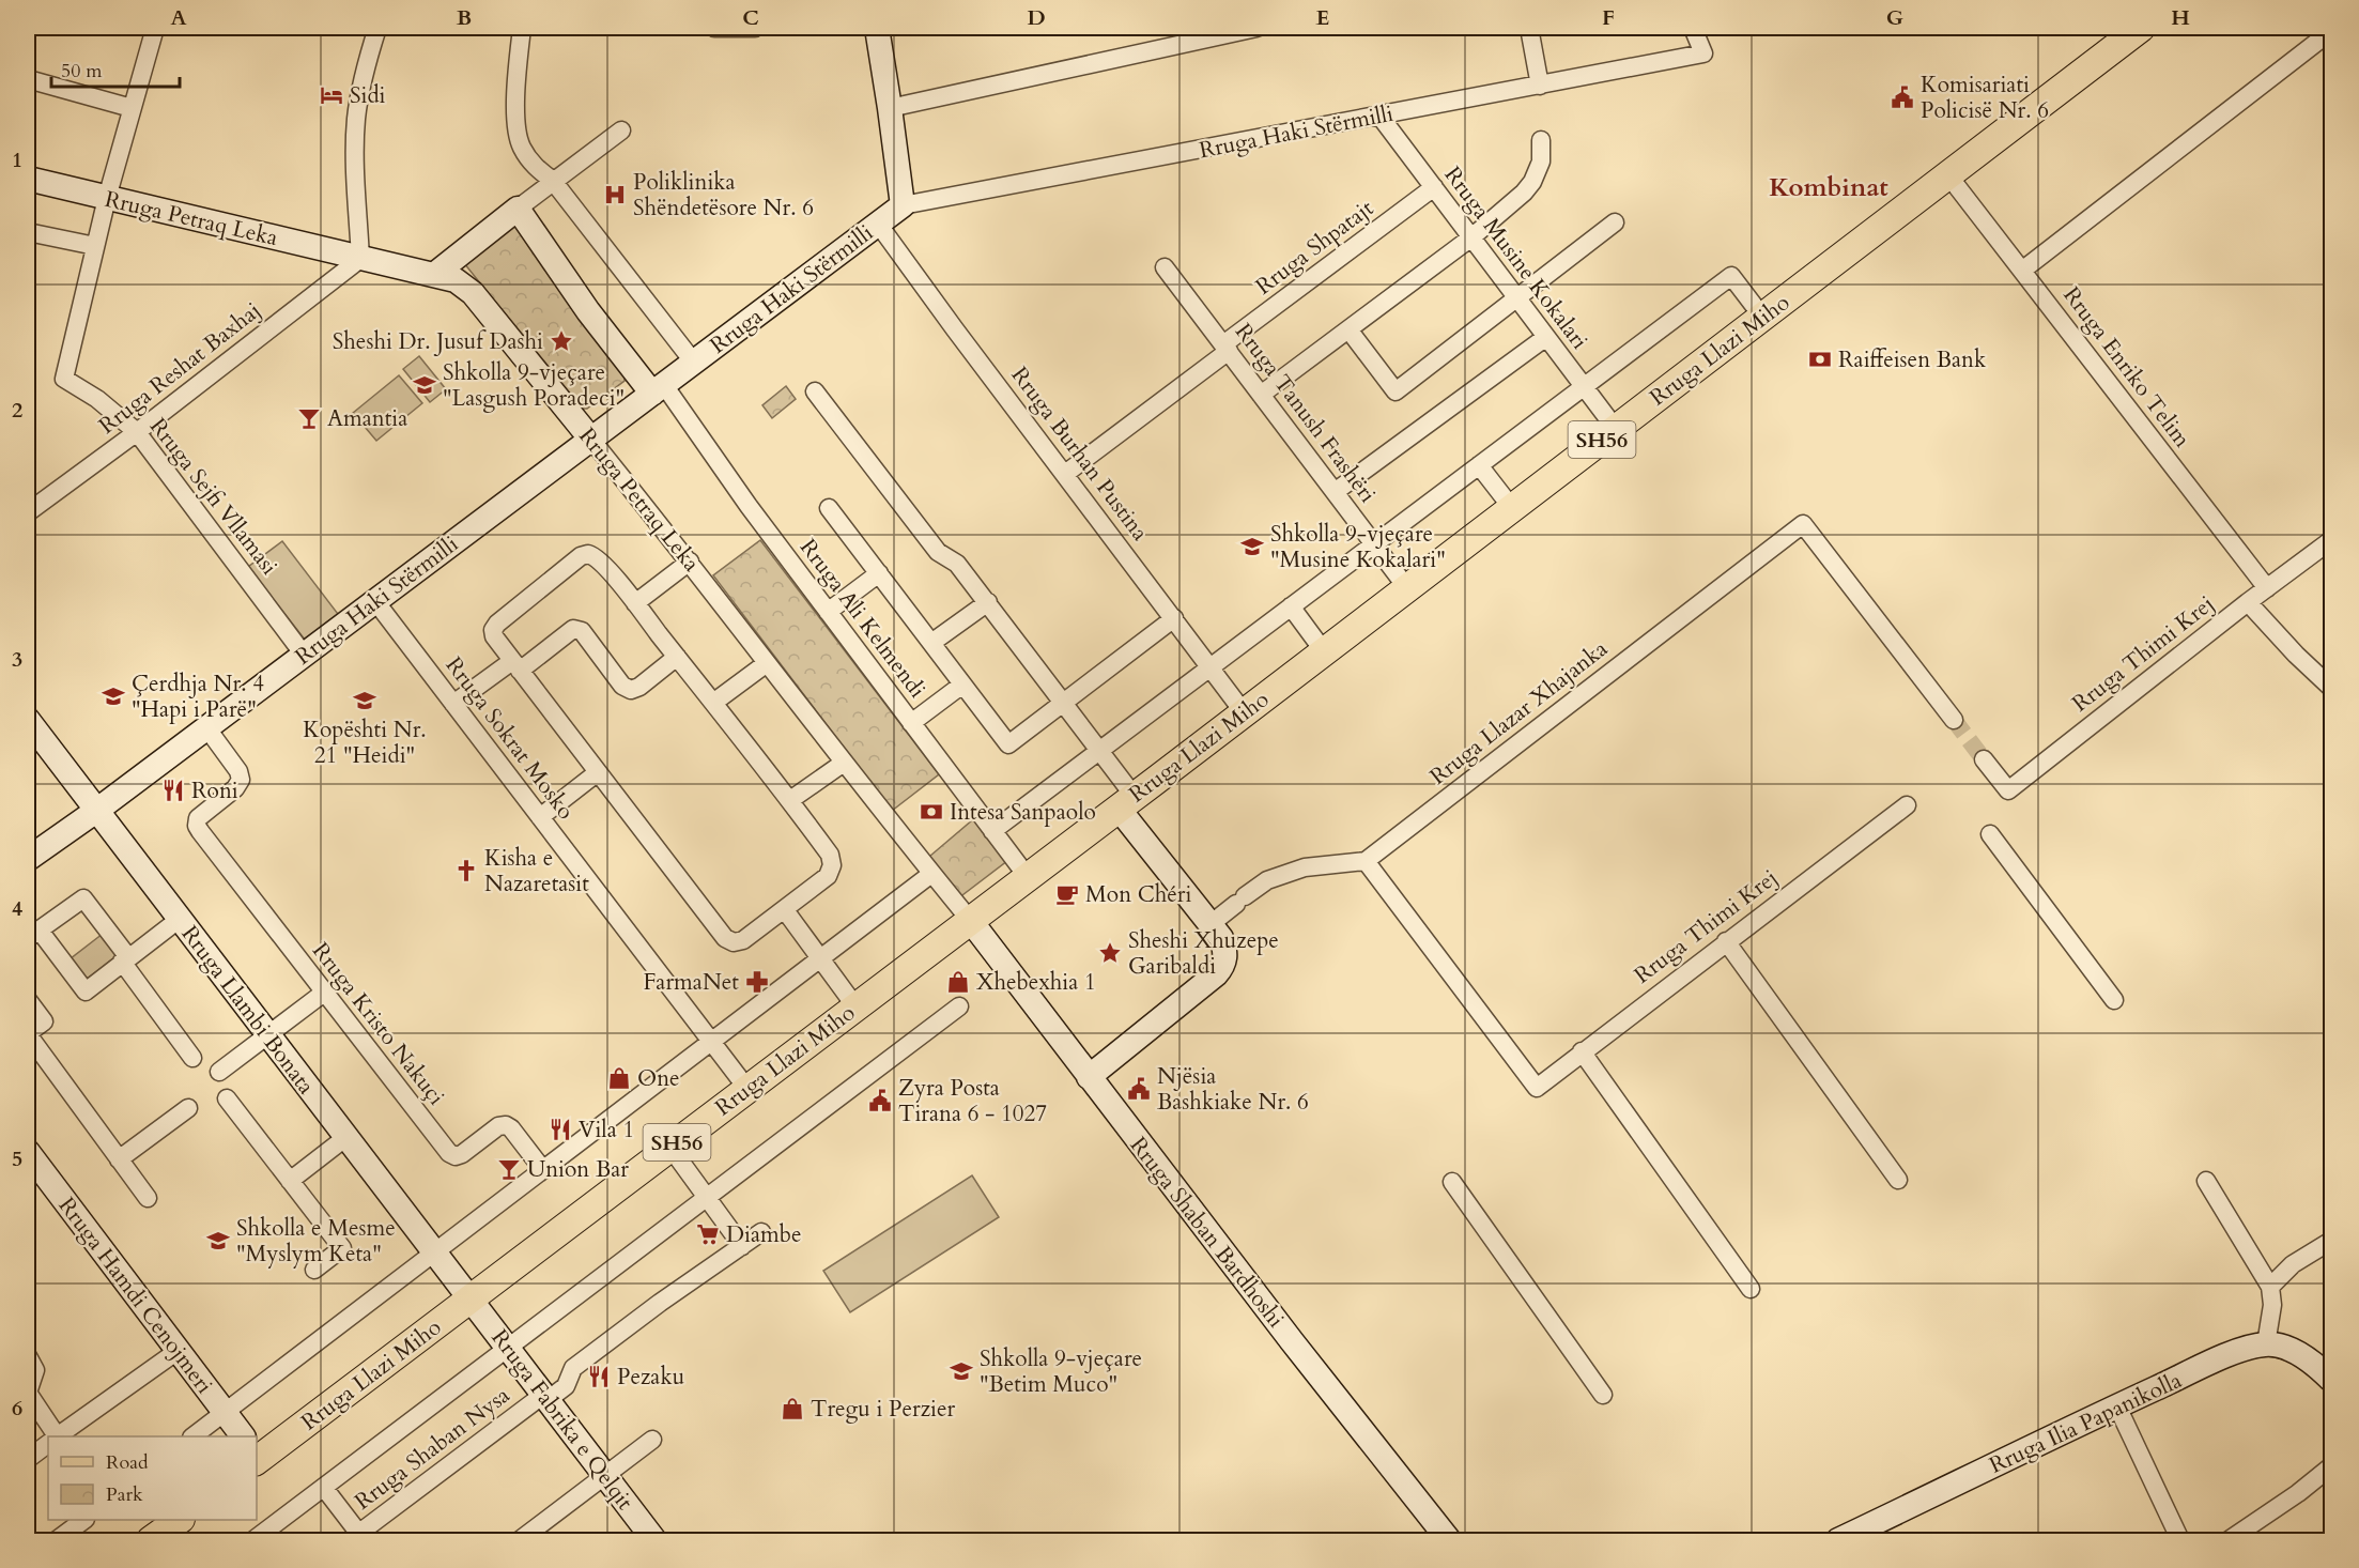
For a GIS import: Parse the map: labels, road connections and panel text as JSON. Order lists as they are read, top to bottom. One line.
{"streets":{"main road":["Rruga Llazi Miho","SH56"],"street":["Rruga Haki Stërmilli","Rruga Petraq Leka","Rruga Shpatajt","Rruga Musine Kokalari","Rruga Enriko Telim","Rruga Reshat Baxhaj","Rruga Tanush Frashëri","Rruga Burhan Pustina","Rruga Sejfi Vllamasi","Rruga Ali Kelmendi","Rruga Thimi Krej","Rruga Llazar Xhajanka","Rruga Sokrat Mosko","Rruga Llambi Bonata","Rruga Kristo Nakuçi","Rruga Shaban Bardhoshi","Rruga Hamdi Cenojmeri","Rruga Fabrika e Qelqit","Rruga Ilia Papanikolla","Rruga Shaban Nysa"]},"crossings":[["Rruga Haki Stërmilli","Rruga Petraq Leka"],["Rruga Haki Stërmilli","Rruga Musine Kokalari"],["Rruga Haki Stërmilli","Rruga Burhan Pustina"],["Rruga Haki Stërmilli","Rruga Sejfi Vllamasi"],["Rruga Haki Stërmilli","Rruga Ali Kelmendi"],["Rruga Haki Stërmilli","Rruga Sokrat Mosko"],["Rruga Haki Stërmilli","Rruga Llambi Bonata"],["Rruga Haki Stërmilli","Rruga Kristo Nakuçi"],["Rruga Petraq Leka","Rruga Llazi Miho"],["Rruga Petraq Leka","Rruga Reshat Baxhaj"],["Rruga Petraq Leka","Rruga Sejfi Vllamasi"],["Rruga Petraq Leka","Rruga Shaban Bardhoshi"],["Rruga Shpatajt","Rruga Musine Kokalari"],["Rruga Shpatajt","Rruga Tanush Frashëri"],["Rruga Shpatajt","Rruga Burhan Pustina"],["Rruga Musine Kokalari","Rruga Llazi Miho"],["Rruga Llazi Miho","Rruga Enriko Telim"],["Rruga Llazi Miho","Rruga Tanush Frashëri"],["Rruga Llazi Miho","Rruga Burhan Pustina"],["Rruga Llazi Miho","Rruga Ali Kelmendi"],["Rruga Llazi Miho","Rruga Sokrat Mosko"],["Rruga Llazi Miho","Rruga Llambi Bonata"],["Rruga Llazi Miho","Rruga Shaban Bardhoshi"],["Rruga Llazi Miho","Rruga Fabrika e Qelqit"],["Rruga Enriko Telim","Rruga Thimi Krej"],["Rruga Reshat Baxhaj","Rruga Sejfi Vllamasi"],["Rruga Thimi Krej","Rruga Llazar Xhajanka"],["Rruga Llambi Bonata","Rruga Fabrika e Qelqit"],["Rruga Fabrika e Qelqit","Rruga Shaban Nysa"]],"districts":["Kombinat"],"places":{"hotel":["Sidi"],"public building":["Komisariati Policisë Nr. 6","Njësia Bashkiake Nr. 6","Zyra Posta Tirana 6 - 1027"],"hospital":["Poliklinika Shëndetësore Nr. 6"],"place":["Sheshi Dr. Jusuf Dashi","Sheshi Xhuzepe Garibaldi"],"bank":["Raiffeisen Bank","Intesa Sanpaolo"],"school or university":["Shkolla 9-vjeçare \"Lasgush Poradeci\"","Shkolla 9-vjeçare \"Musine Kokalari\"","Çerdhja Nr. 4 \"Hapi i Parë\"","Kopështi Nr. 21 \"Heidi\"","Shkolla e Mesme \"Myslym Keta\"","Shkolla 9-vjeçare \"Betim Muco\""],"bar":["Amantia","Union Bar"],"restaurant":["Roni","Vila 1","Pezaku"],"church":["Kisha e Nazaretasit"],"cafe":["Mon Chéri"],"pharmacy":["FarmaNet"],"shop":["Xhebexhia 1","One","Tregu i Perzier"],"supermarket":["Diambe"]},"legend":["Road","Park"],"scale_bar":"50 m","grid":{"columns":["A","B","C","D","E","F","G","H"],"rows":["1","2","3","4","5","6"]}}
